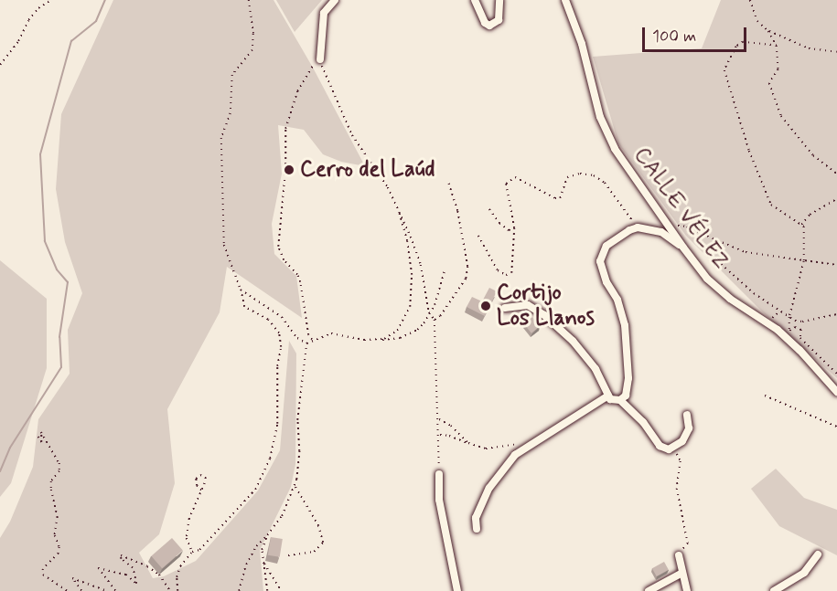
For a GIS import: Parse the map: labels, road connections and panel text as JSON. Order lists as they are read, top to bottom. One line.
{"streets":{"street":["CALLE VÉLEZ"]},"places":["Cerro del Laúd","Cortijo Los Llanos"],"scale_bar":"100 m"}
